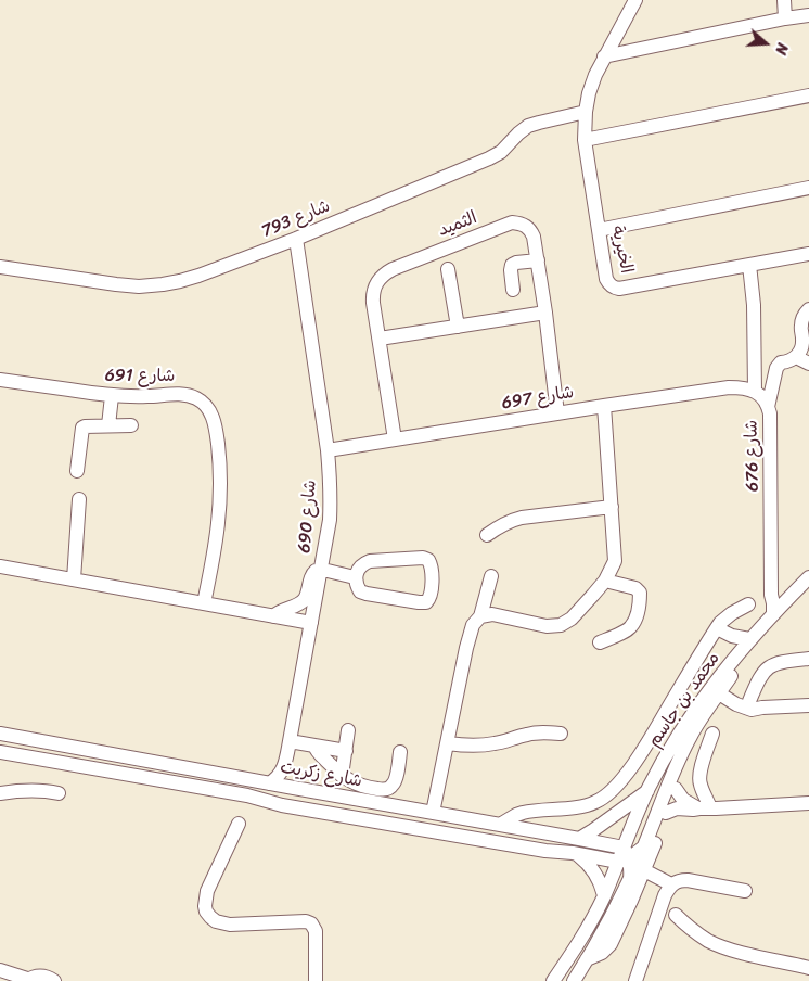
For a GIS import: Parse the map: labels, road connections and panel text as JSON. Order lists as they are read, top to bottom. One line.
{"streets":{"street":["شارع 793","الثميد","الخيرية","شارع 691","شارع 697","شارع 676","شارع 690","محمد بن جاسم","شارع زكريت"]},"crossings":[["شارع 793","الخيرية"],["شارع 793","شارع 690"],["الثميد","شارع 697"],["شارع 697","شارع 676"],["شارع 697","شارع 690"],["شارع 676","محمد بن جاسم"],["شارع 690","شارع زكريت"],["محمد بن جاسم","شارع زكريت"]],"north":"right"}
